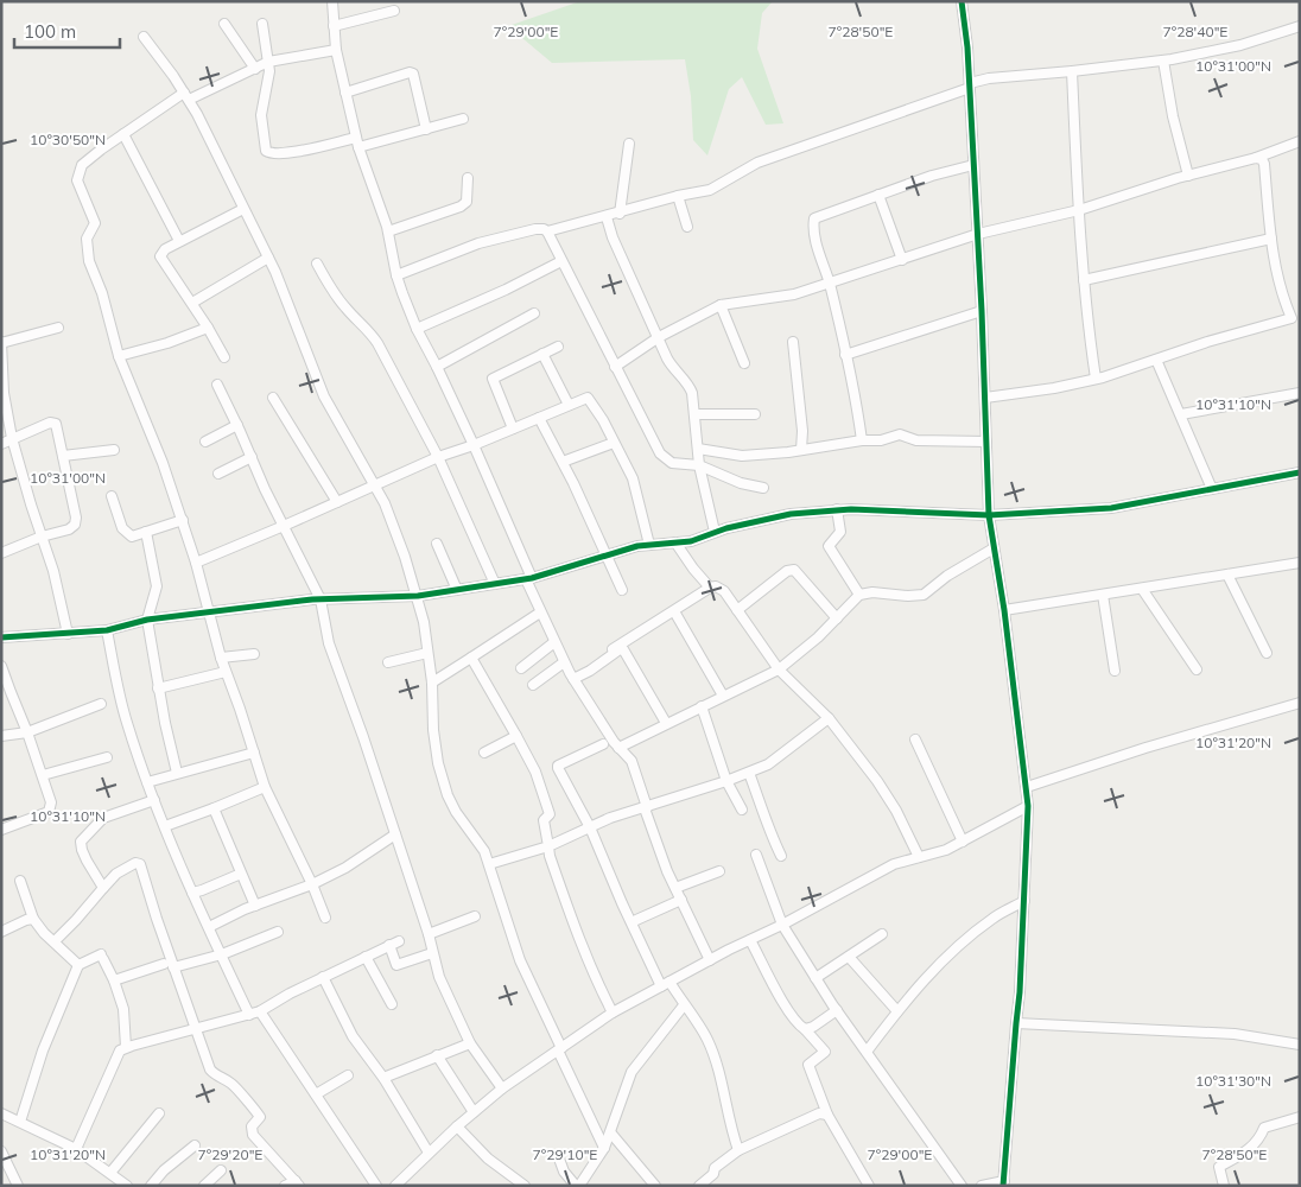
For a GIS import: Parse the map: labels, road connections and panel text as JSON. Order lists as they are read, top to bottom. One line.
{"scale_bar":"100 m","coordinates":["7°29'00\"E","7°28'50\"E","7°28'40\"E","10°31'00\"N","10°30'50\"N","10°31'10\"N","10°31'20\"N","10°31'30\"N","7°29'20\"E","7°29'10\"E"]}
